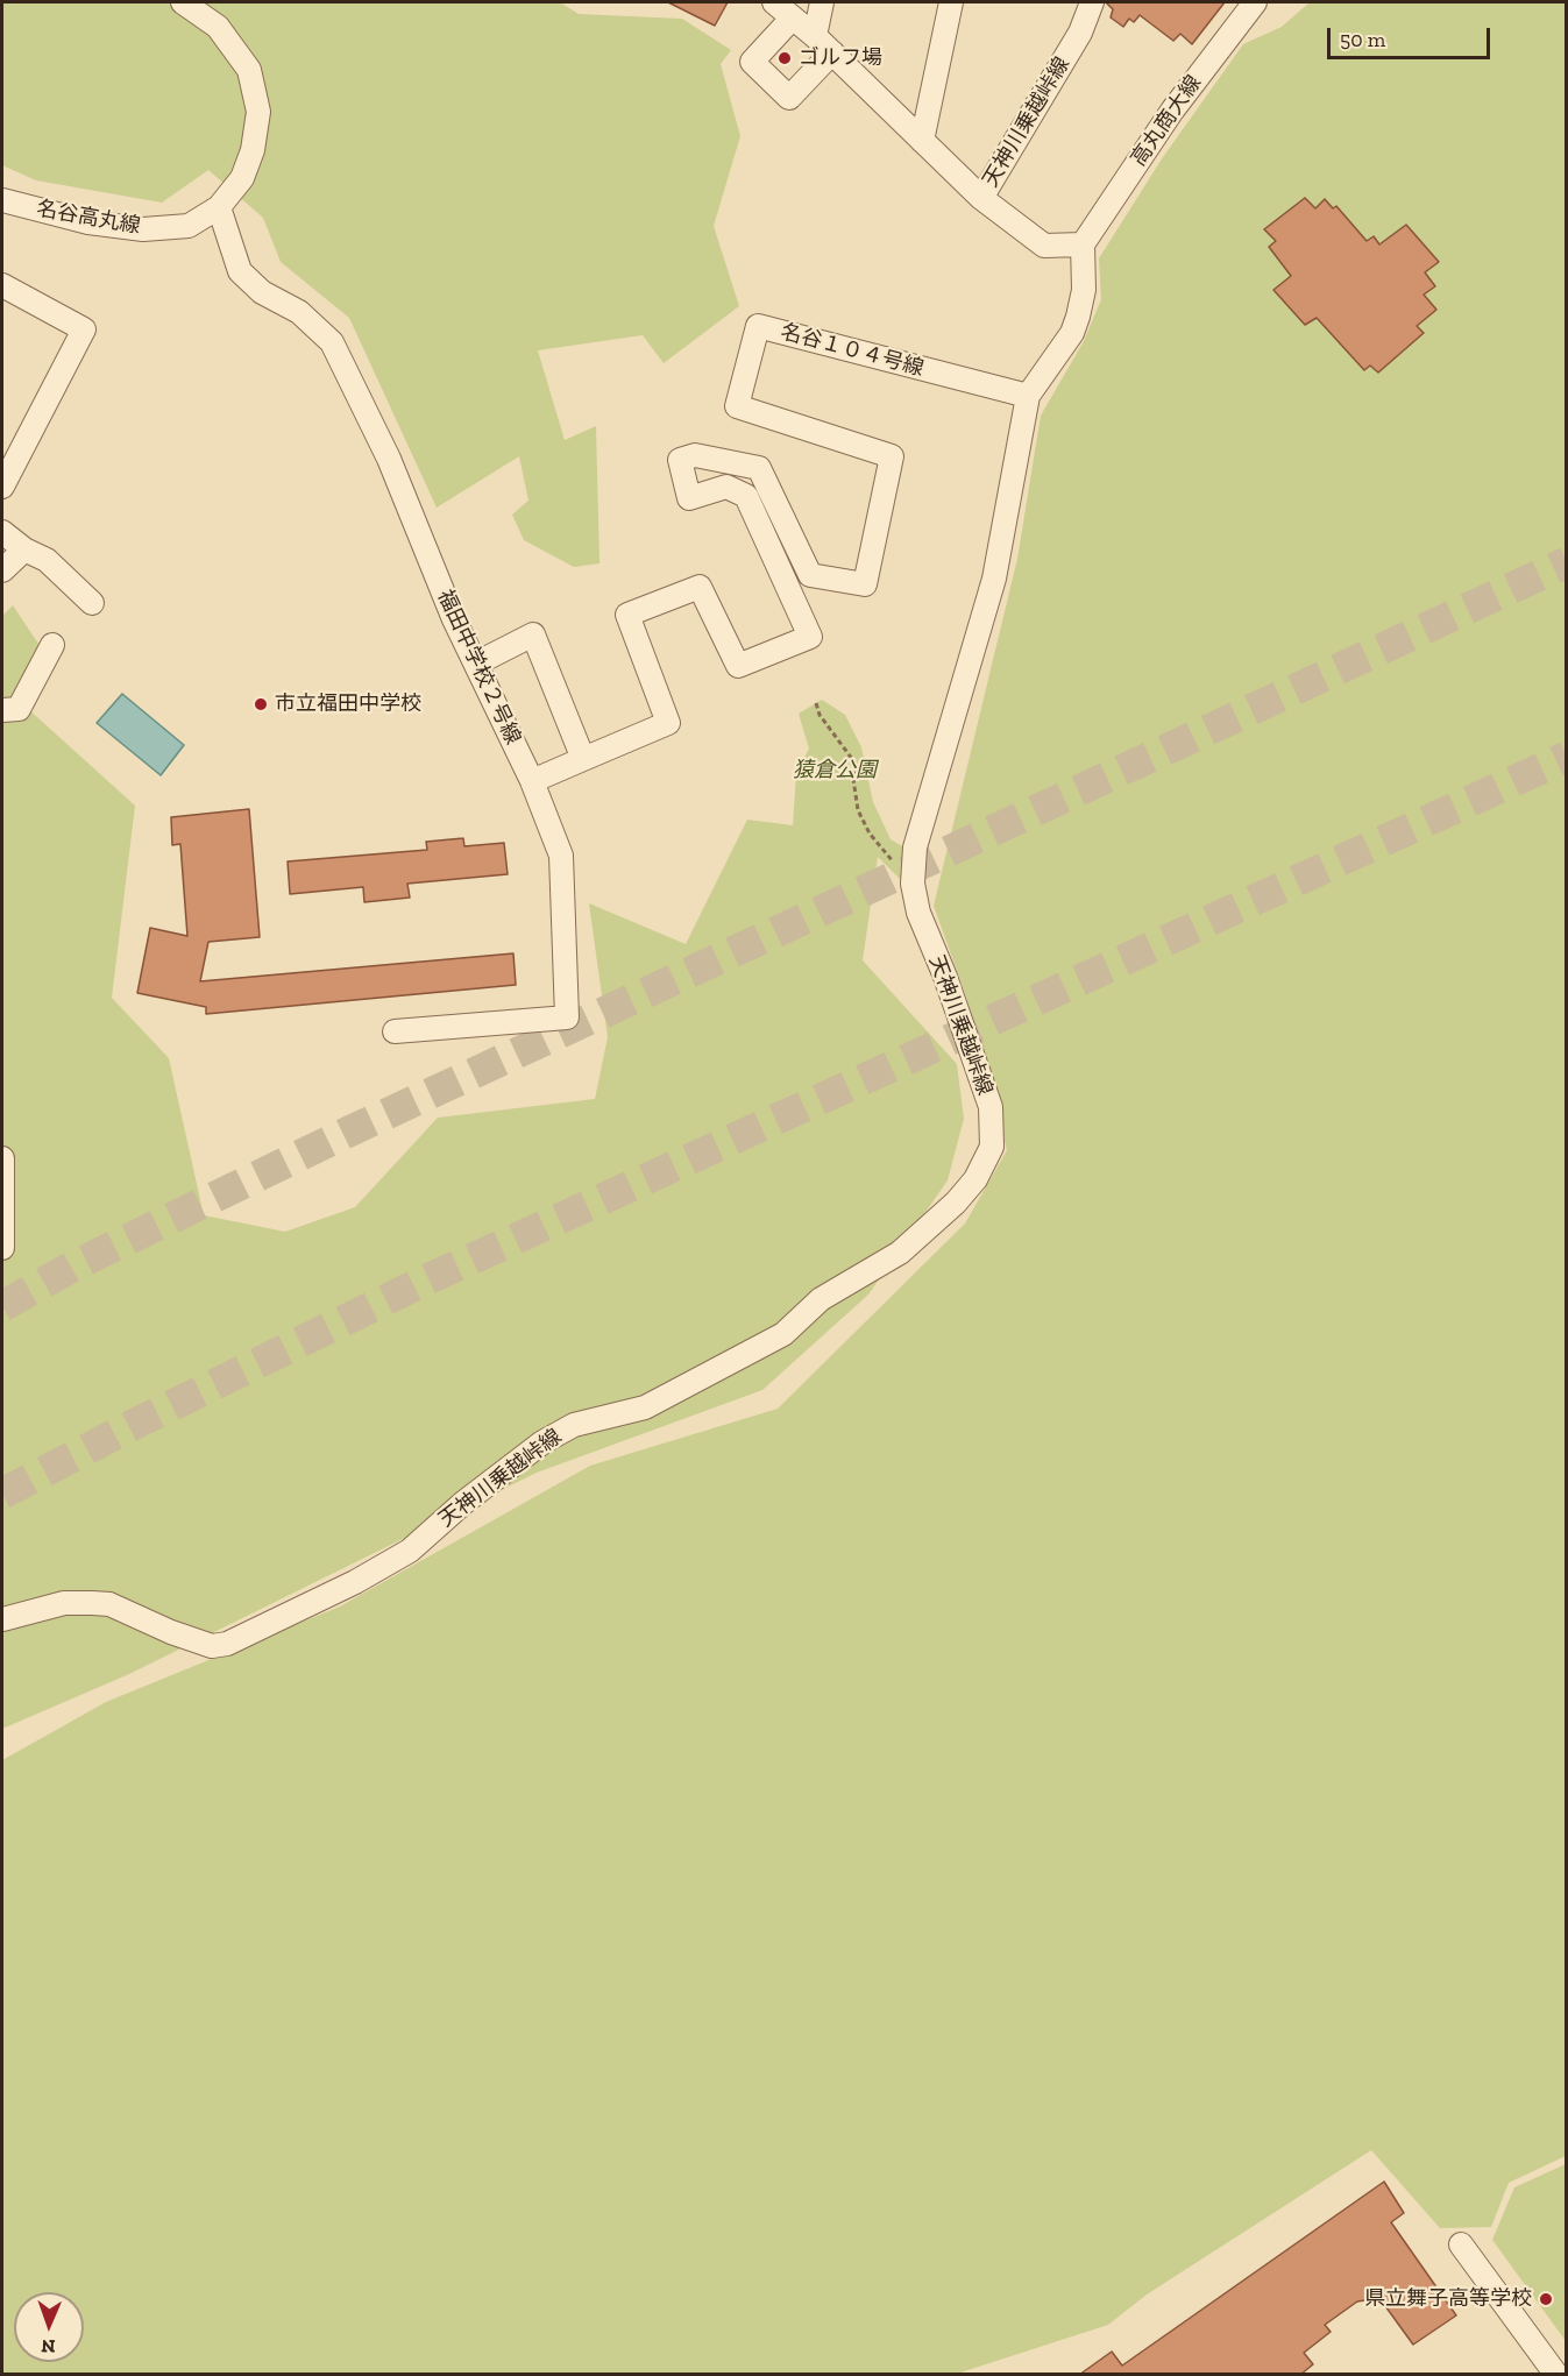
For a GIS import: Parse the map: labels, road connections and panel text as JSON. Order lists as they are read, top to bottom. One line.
{"streets":{"street":["高丸商大線","天神川乗越峠線","名谷高丸線","名谷１０４号線","福田中学校２号線"]},"crossings":[["高丸商大線","天神川乗越峠線"],["天神川乗越峠線","名谷１０４号線"],["名谷高丸線","福田中学校２号線"]],"parks":["猿倉公園"],"places":["ゴルフ場","市立福田中学校","県立舞子高等学校"],"scale_bar":"50 m","north":"bottom"}
